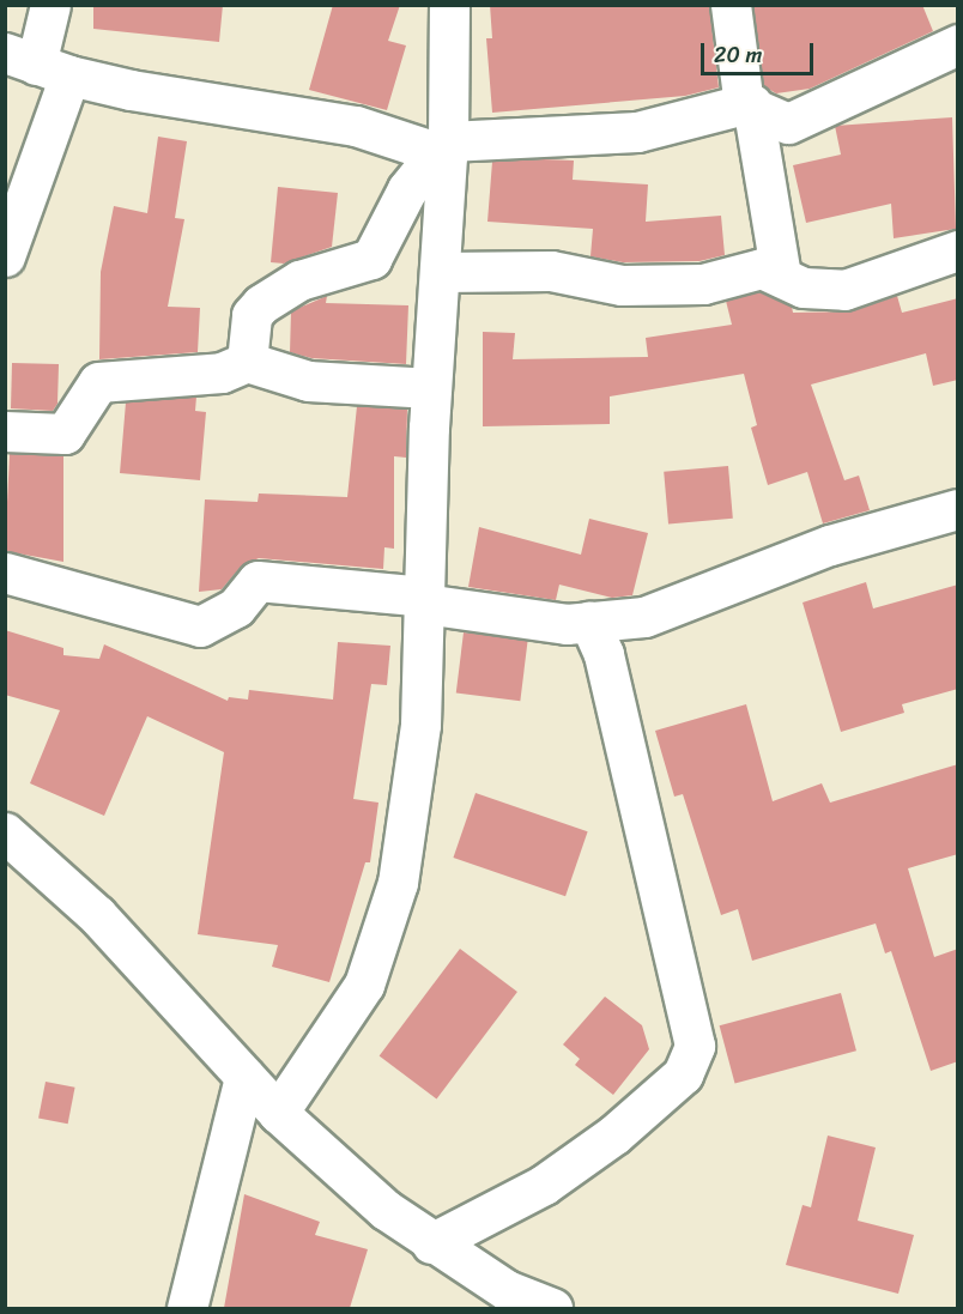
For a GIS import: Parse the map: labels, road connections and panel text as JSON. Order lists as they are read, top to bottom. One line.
{"scale_bar":"20 m"}
